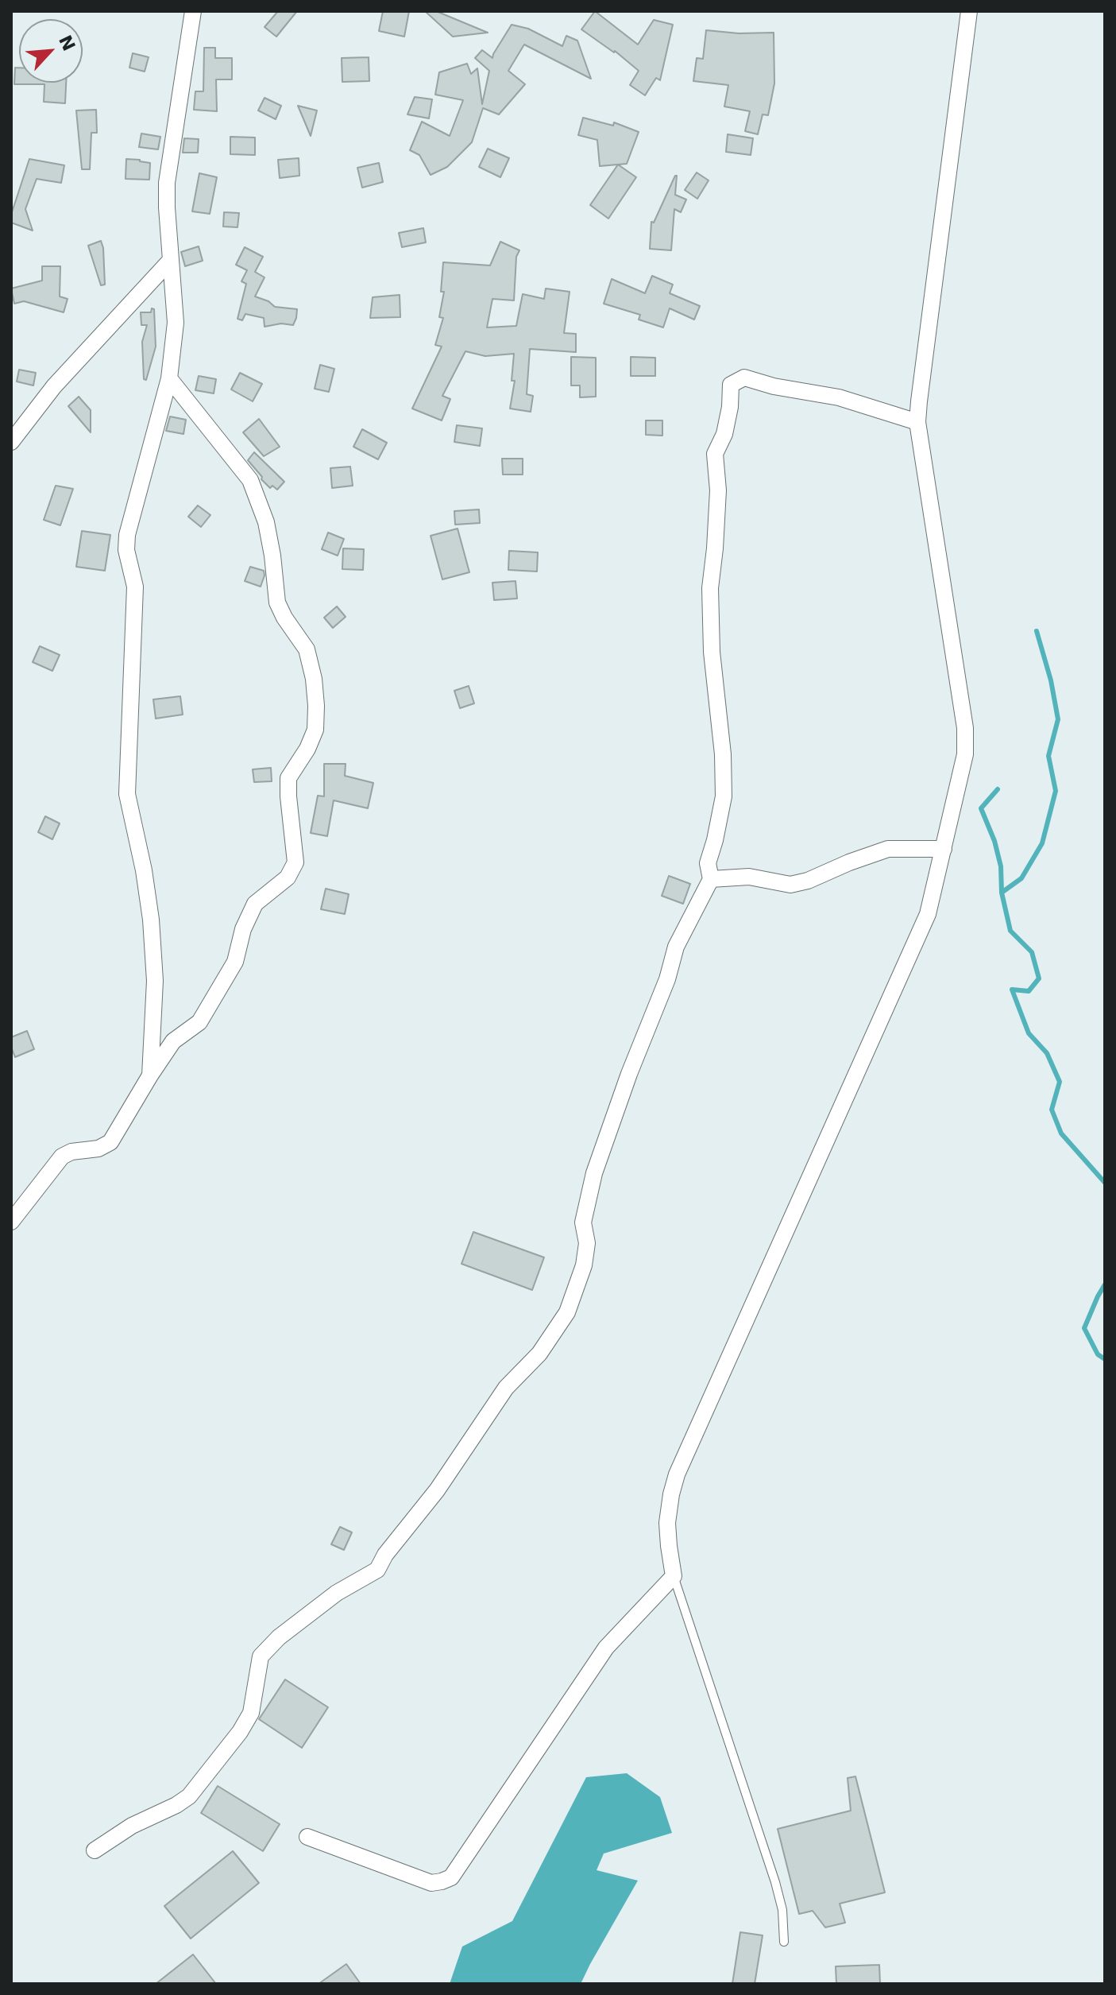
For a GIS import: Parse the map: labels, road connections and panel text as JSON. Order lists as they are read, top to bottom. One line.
{"north":"top right"}
